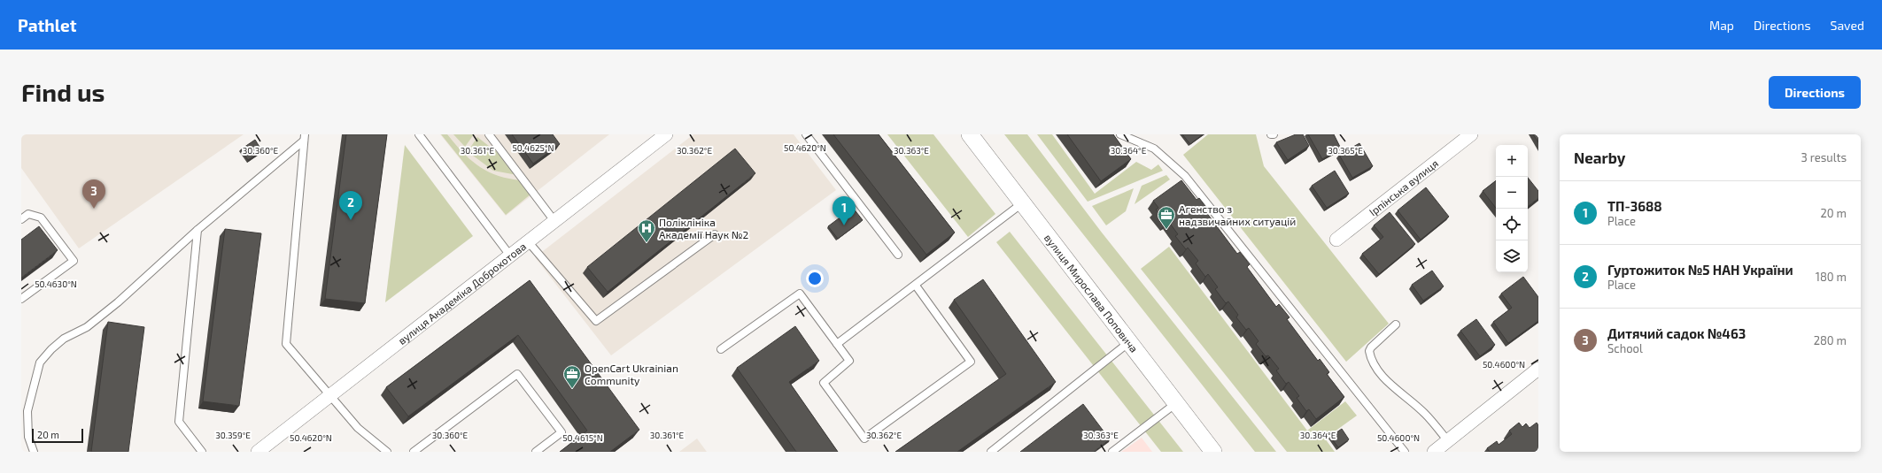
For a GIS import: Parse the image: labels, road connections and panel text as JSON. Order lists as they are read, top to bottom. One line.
{"streets":{"street":["Ірпінська вулиця","вулиця Академіка Доброхотова","вулиця Мирослава Поповича"]},"places":{"office":["Агенство з надзвичайних ситуацій","OpenCart Ukrainian Community"],"hospital":["Поліклініка Академії Наук №2"]},"scale_bar":"20 m","page":{"header":"Pathlet","nav":["Map","Directions","Saved"],"buttons":"Directions","title":"Find us","heading":["Nearby","3 results"],"map_buttons":["+","−"],"pins":["3","2","1"],"list":[{"mark":"1","name":"ТП-3688","note":"Place","value":"20 m"},{"mark":"2","name":"Гуртожиток №5 НАН України","note":"Place","value":"180 m"},{"mark":"3","name":"Дитячий садок №463","note":"School","value":"280 m"}],"scale":"20 m"},"coordinates":["50.4625°N","50.4620°N","30.365°E","30.360°E","30.361°E","30.362°E","30.363°E","30.364°E","50.4630°N","50.4600°N","30.359°E","50.4615°N"]}
